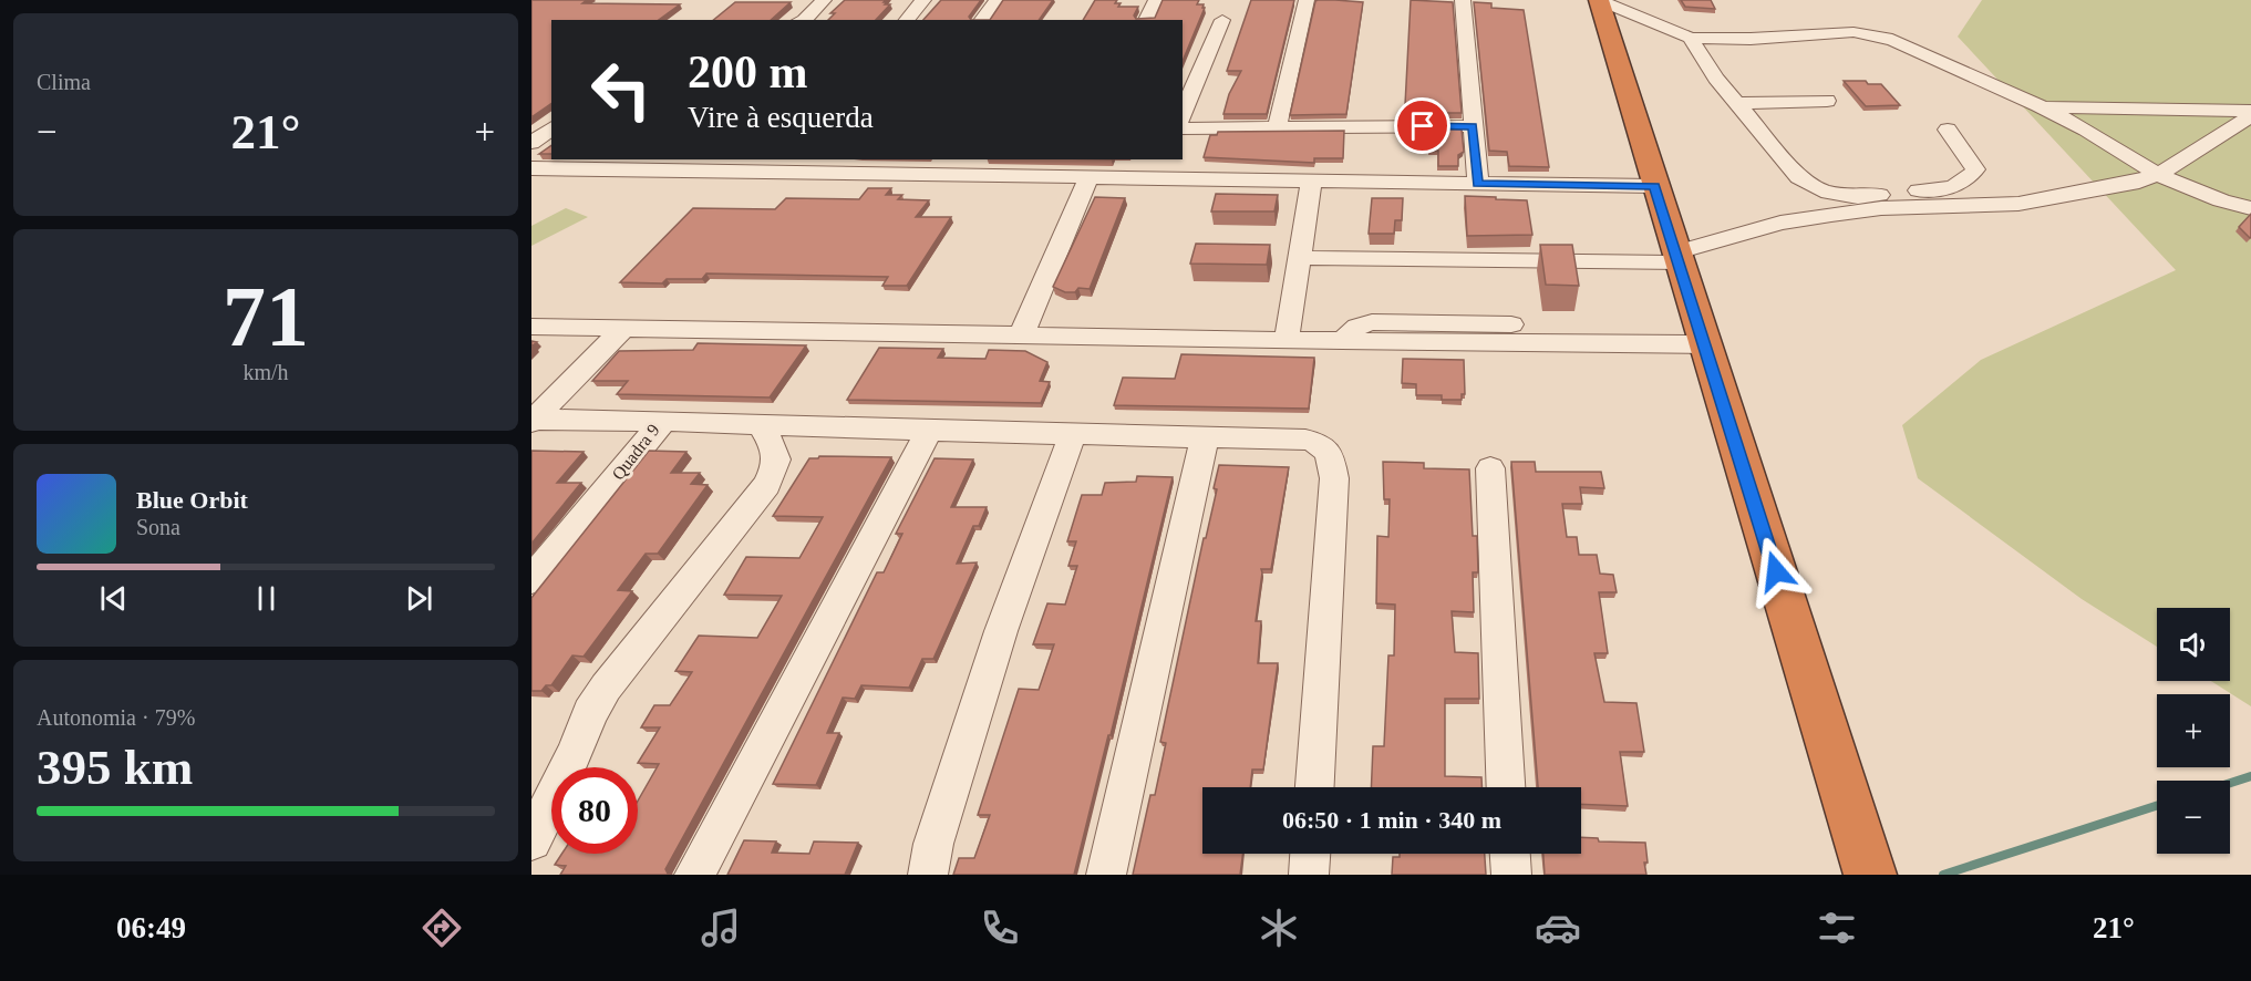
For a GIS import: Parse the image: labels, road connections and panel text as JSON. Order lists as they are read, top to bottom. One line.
{"streets":{"street":["Quadra 9"]},"page":{"tile":["Clima",["71","km/h"],["Autonomia · 79%","395 km"]],"turn":["200 m","Vire à esquerda"],"heat":["−","21°","+"],"song":["Blue Orbit","Sona"],"map_buttons":["+","−"],"limit":"80","trip":"06:50 · 1 min · 340 m","tabs":["06:49","21°"]}}
